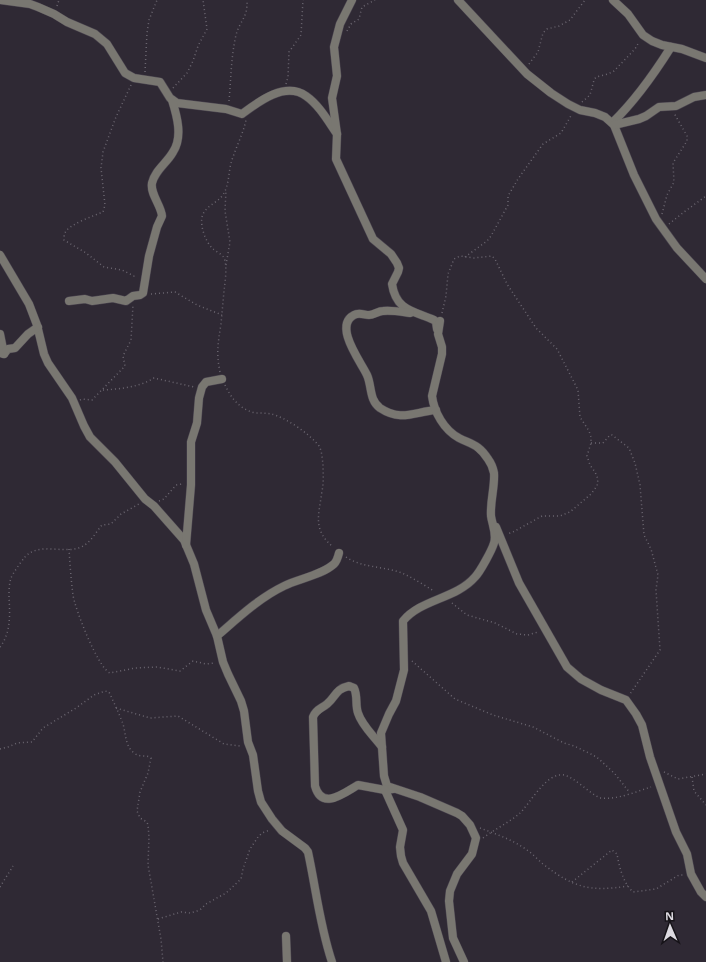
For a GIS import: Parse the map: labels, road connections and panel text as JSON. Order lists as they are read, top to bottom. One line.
{"north":"top"}
